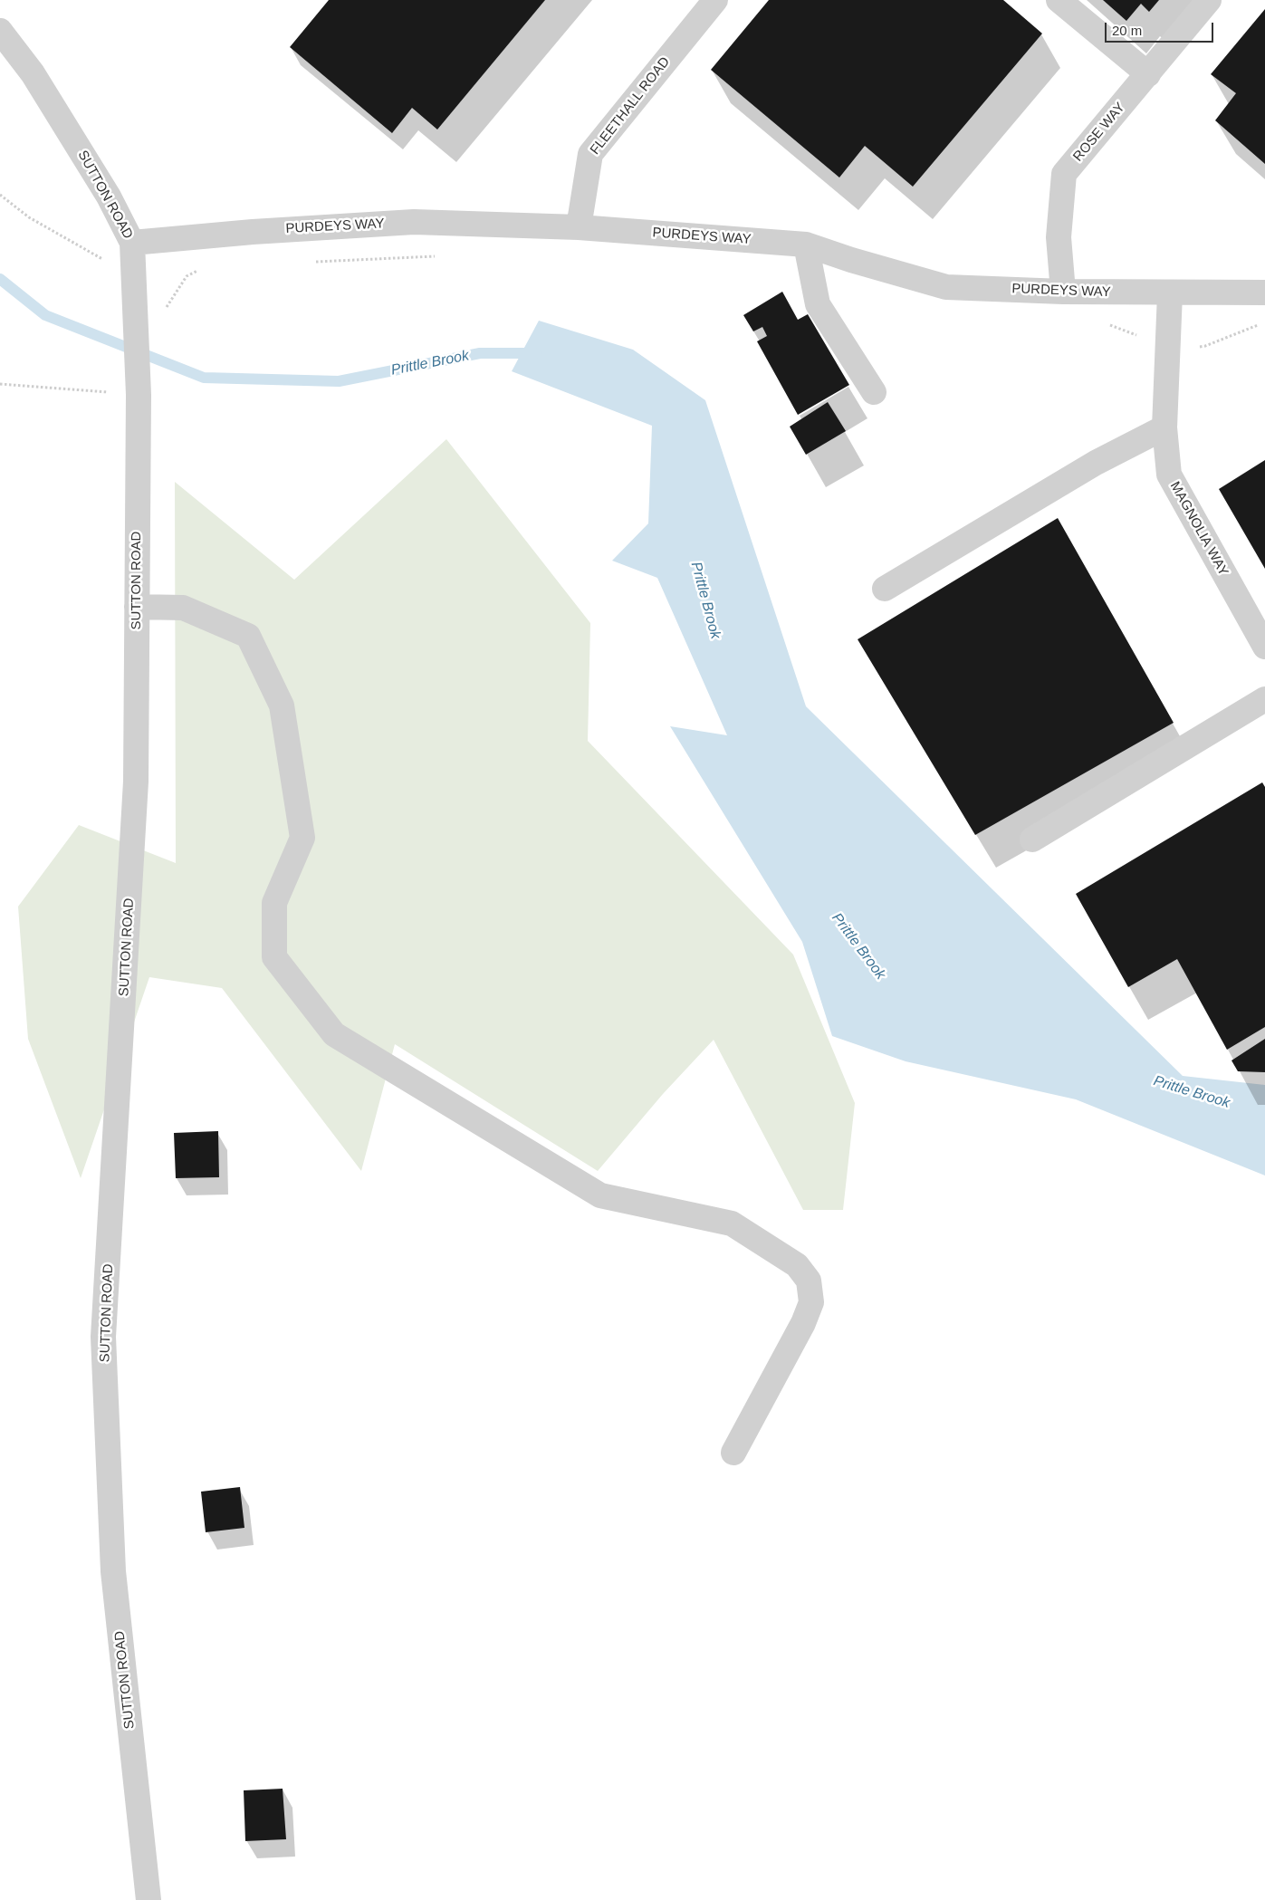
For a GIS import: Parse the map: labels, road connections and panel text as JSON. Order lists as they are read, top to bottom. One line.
{"streets":{"street":["FLEETHALL ROAD","ROSE WAY","SUTTON ROAD","PURDEYS WAY","MAGNOLIA WAY"]},"crossings":[["FLEETHALL ROAD","PURDEYS WAY"],["ROSE WAY","PURDEYS WAY"],["SUTTON ROAD","PURDEYS WAY"],["PURDEYS WAY","MAGNOLIA WAY"]],"water":["Prittle Brook"],"scale_bar":"20 m"}
